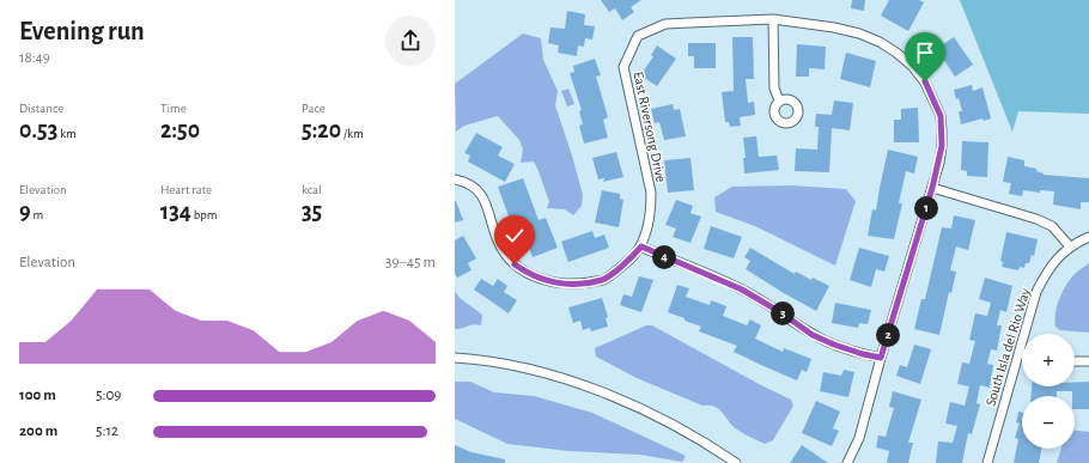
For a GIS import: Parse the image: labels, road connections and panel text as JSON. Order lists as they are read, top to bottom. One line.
{"streets":{"street":["East Riversong Drive","South Isla del Rio Way"]},"page":{"heading":["Evening run","18:49"],"stats":[["Distance","0.53 km"],["Time","2:50"],["Pace","5:20 /km"],["Elevation","9 m"],["Heart rate","134 bpm"],["kcal","35"]],"pins":["1","4","3","2"],"chart":["Elevation","39–45 m"],"map_buttons":["+","−"],"list":[{"name":"100 m","note":"5:09"},{"name":"200 m","note":"5:12"}]}}
